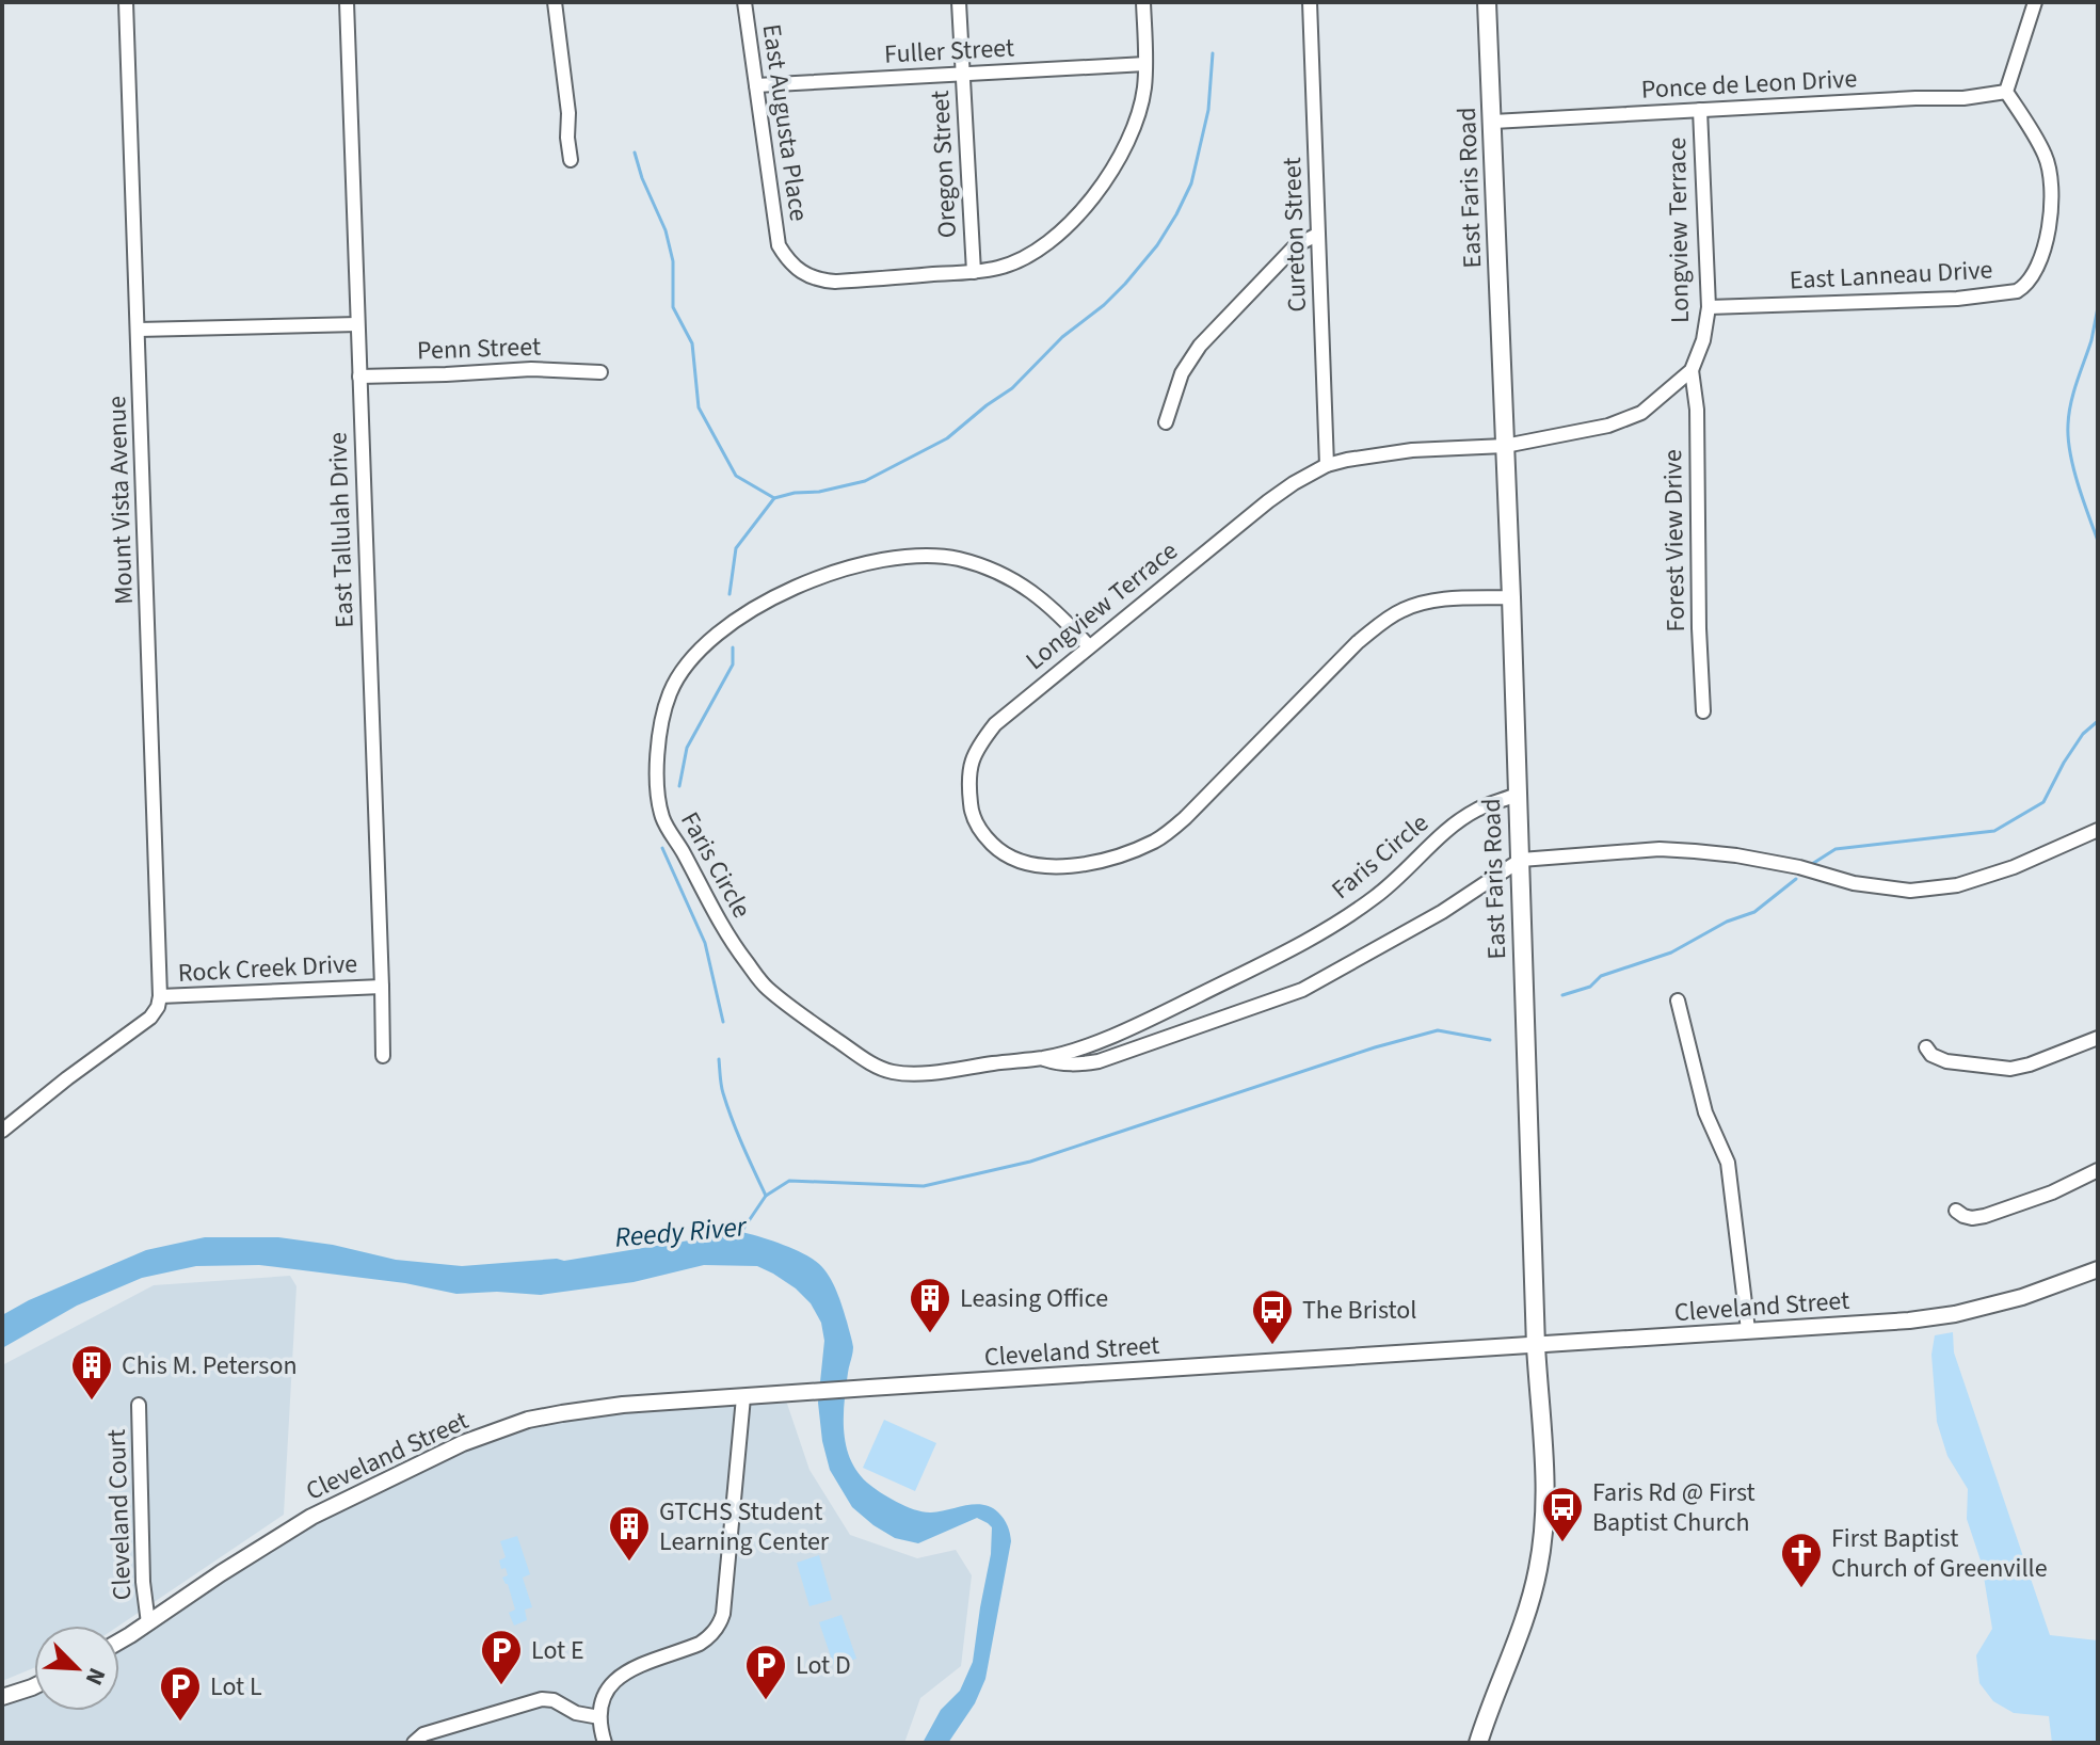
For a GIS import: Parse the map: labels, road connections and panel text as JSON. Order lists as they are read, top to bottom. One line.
{"streets":{"main road":["East Faris Road"],"street":["Fuller Street","Ponce de Leon Drive","East Augusta Place","Oregon Street","Longview Terrace","Cureton Street","East Lanneau Drive","Penn Street","Mount Vista Avenue","East Tallulah Drive","Forest View Drive","Faris Circle","Rock Creek Drive","Cleveland Street","Cleveland Court"]},"crossings":[["Fuller Street","East Augusta Place"],["Fuller Street","Oregon Street"],["Ponce de Leon Drive","East Faris Road"],["Ponce de Leon Drive","Longview Terrace"],["Ponce de Leon Drive","East Lanneau Drive"],["East Augusta Place","Oregon Street"],["East Faris Road","Longview Terrace"],["East Faris Road","Faris Circle"],["East Faris Road","Cleveland Street"],["Longview Terrace","Cureton Street"],["Longview Terrace","East Lanneau Drive"],["Longview Terrace","Forest View Drive"],["Longview Terrace","Faris Circle"],["Penn Street","East Tallulah Drive"],["Mount Vista Avenue","Rock Creek Drive"],["East Tallulah Drive","Rock Creek Drive"],["Cleveland Street","Cleveland Court"]],"water":["Reedy River"],"places":{"building":["Leasing Office","Chis M. Peterson","GTCHS Student Learning Center"],"bus stop":["The Bristol","Faris Rd @ First Baptist Church"],"church":["First Baptist Church of Greenville"],"parking":["Lot E","Lot D","Lot L"]},"north":"bottom right"}
